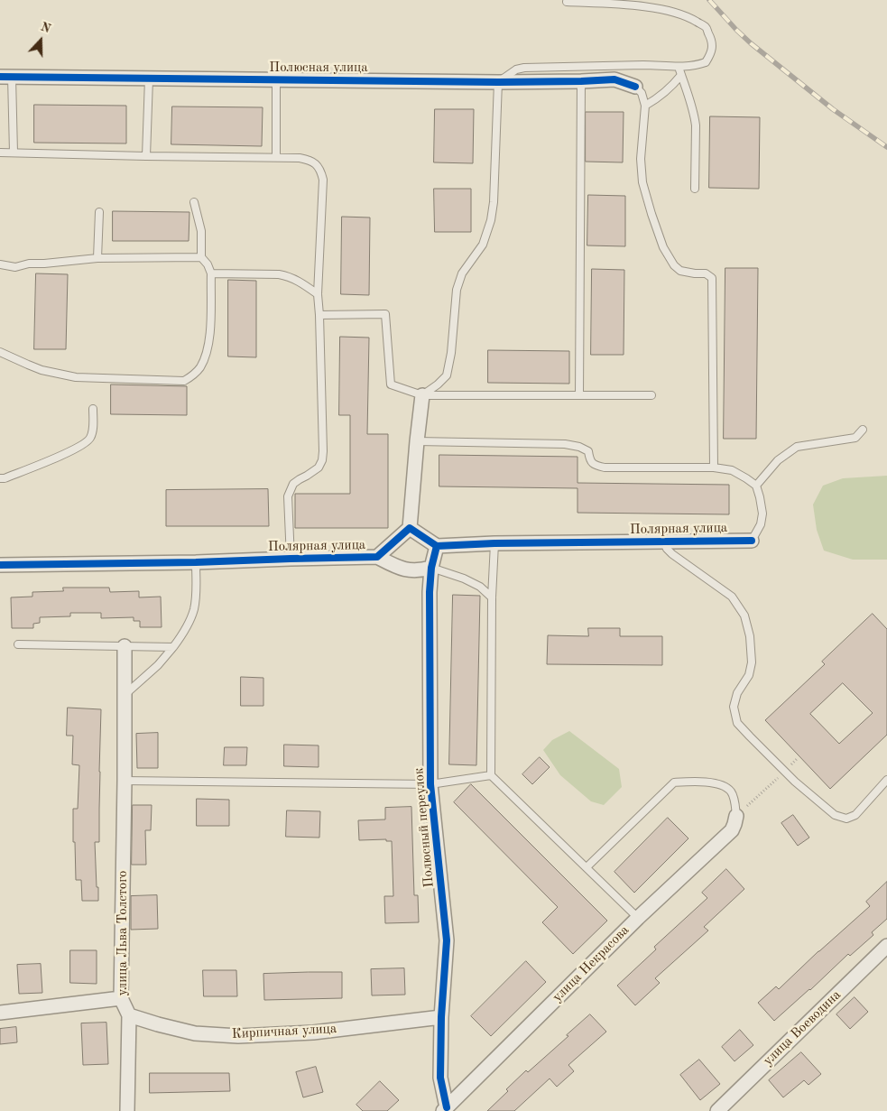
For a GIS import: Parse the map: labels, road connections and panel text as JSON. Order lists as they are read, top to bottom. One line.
{"streets":{"street":["Полюсная улица","Полярная улица","Полюсный переулок","улица Льва Толстого","улица Некрасова","улица Воеводина","Кирпичная улица"]},"crossings":[["Полярная улица","Полюсный переулок"],["Полюсный переулок","улица Некрасова"],["Полюсный переулок","Кирпичная улица"],["улица Льва Толстого","Кирпичная улица"]],"north":"top"}
